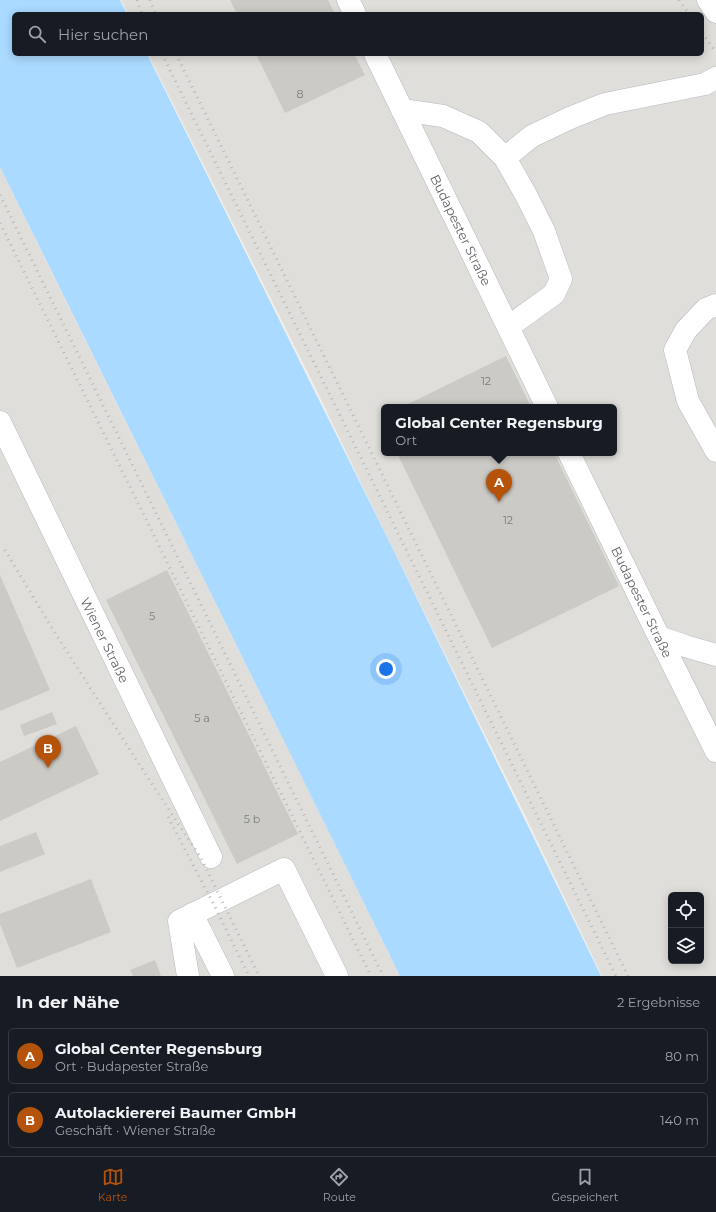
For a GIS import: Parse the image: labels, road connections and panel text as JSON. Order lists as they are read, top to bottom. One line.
{"streets":{"street":["Budapester Straße","Wiener Straße"]},"house_numbers":["8","12","12","5","5 a","5 b"],"page":{"search":"Hier suchen","popup":["Global Center Regensburg","Ort"],"pins":["A","B"],"heading":["In der Nähe","2 Ergebnisse"],"list":[{"mark":"A","name":"Global Center Regensburg","note":"Ort · Budapester Straße","value":"80 m"},{"mark":"B","name":"Autolackiererei Baumer GmbH","note":"Geschäft · Wiener Straße","value":"140 m"}],"nav":["Karte","Route","Gespeichert"]}}
